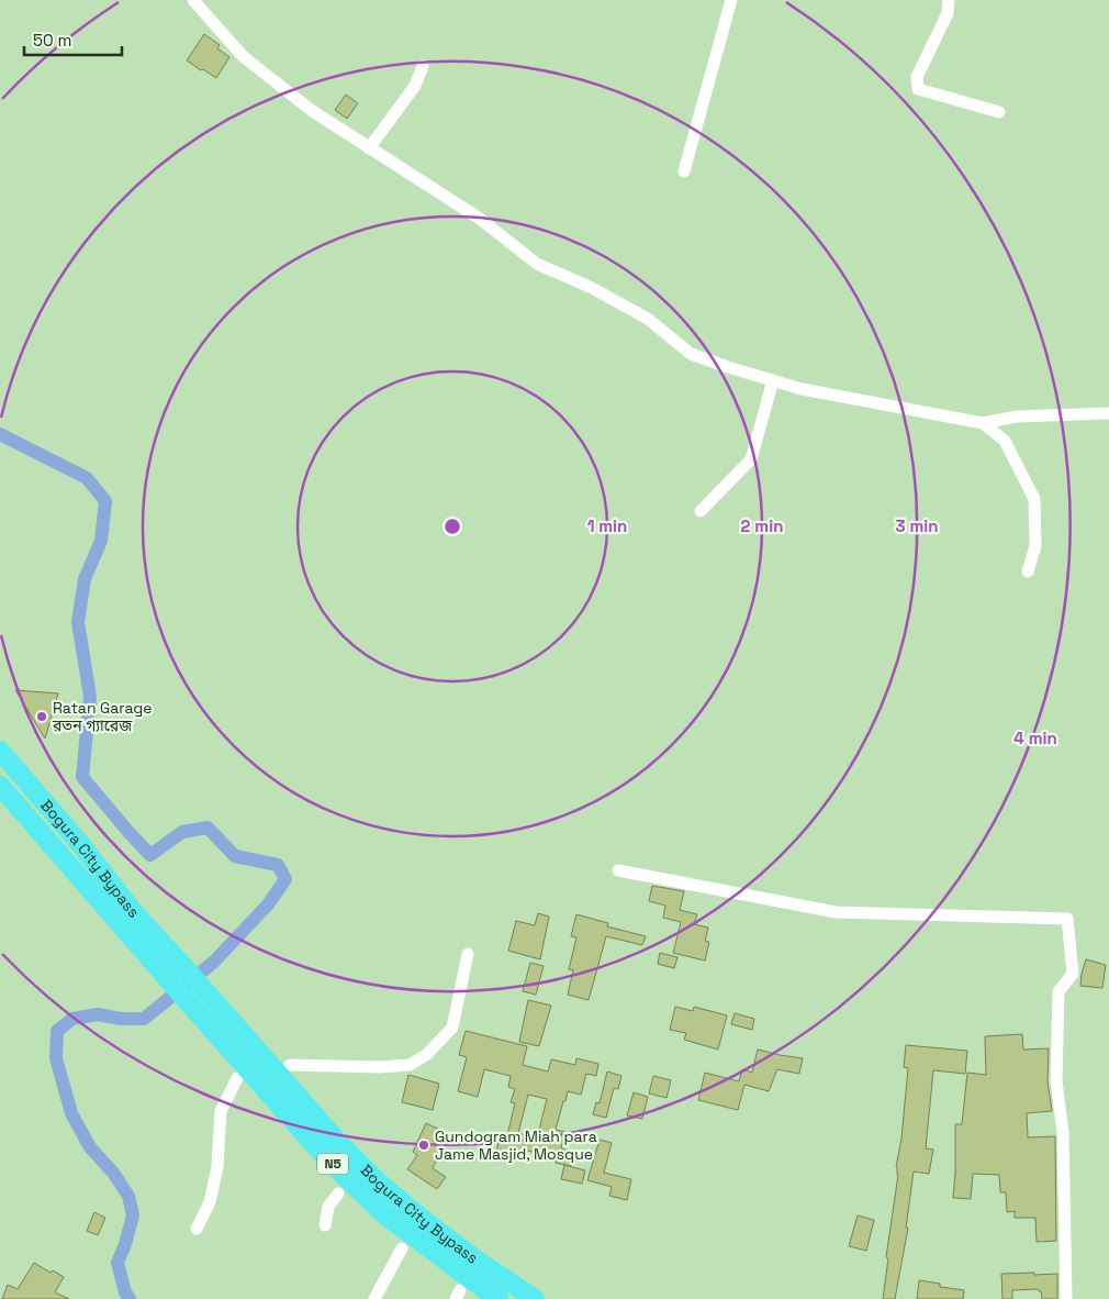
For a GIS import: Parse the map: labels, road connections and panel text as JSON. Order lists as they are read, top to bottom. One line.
{"streets":{"highway":["Bogura City Bypass","N5"]},"places":["Ratan Garage রতন গ্যারেজ","Gundogram Miah para Jame Masjid, Mosque"],"scale_bar":"50 m","rings":["1 min","2 min","3 min","4 min"]}
